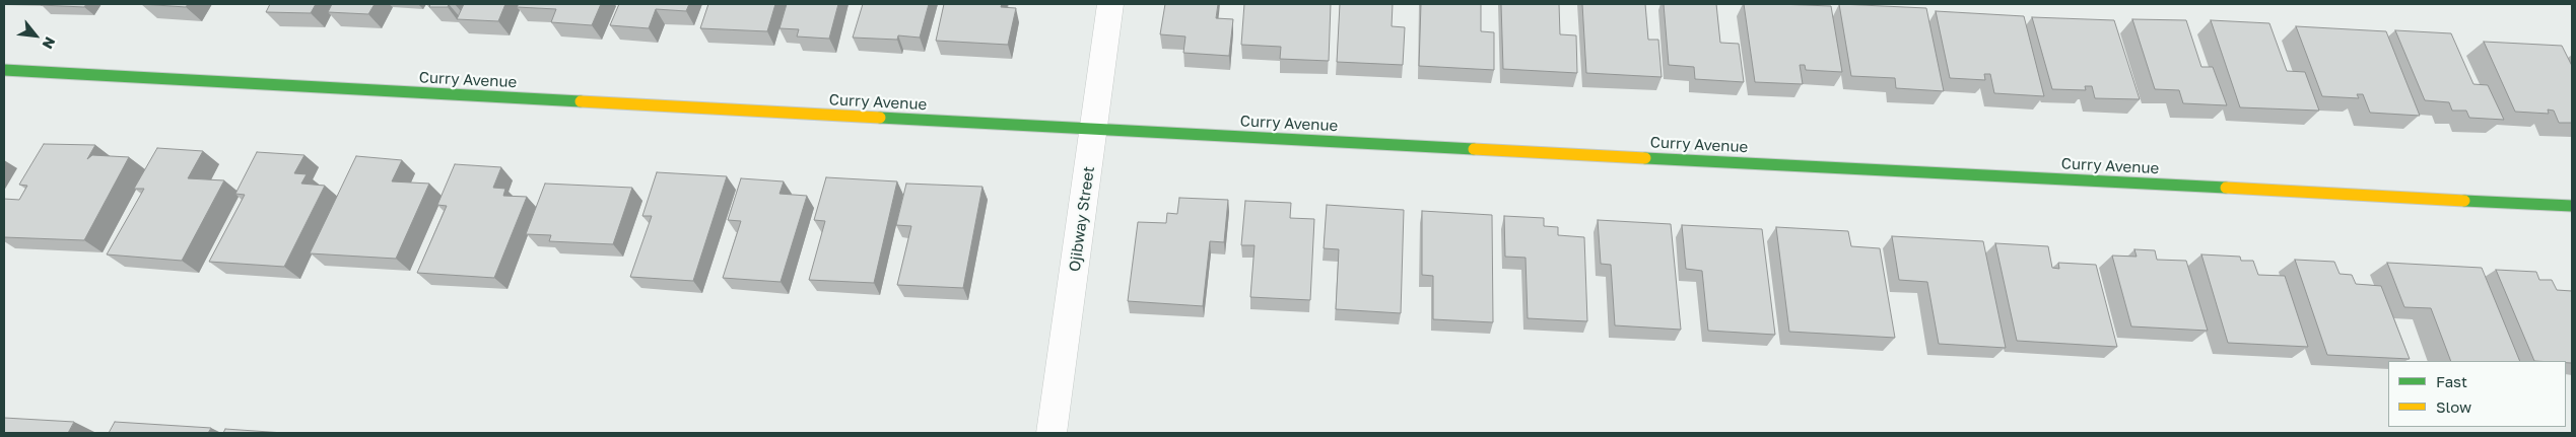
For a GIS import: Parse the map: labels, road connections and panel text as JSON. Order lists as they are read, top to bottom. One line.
{"streets":{"street":["Curry Avenue","Ojibway Street"]},"crossings":[["Curry Avenue","Ojibway Street"]],"legend":["Fast","Slow"],"north":"bottom right"}
